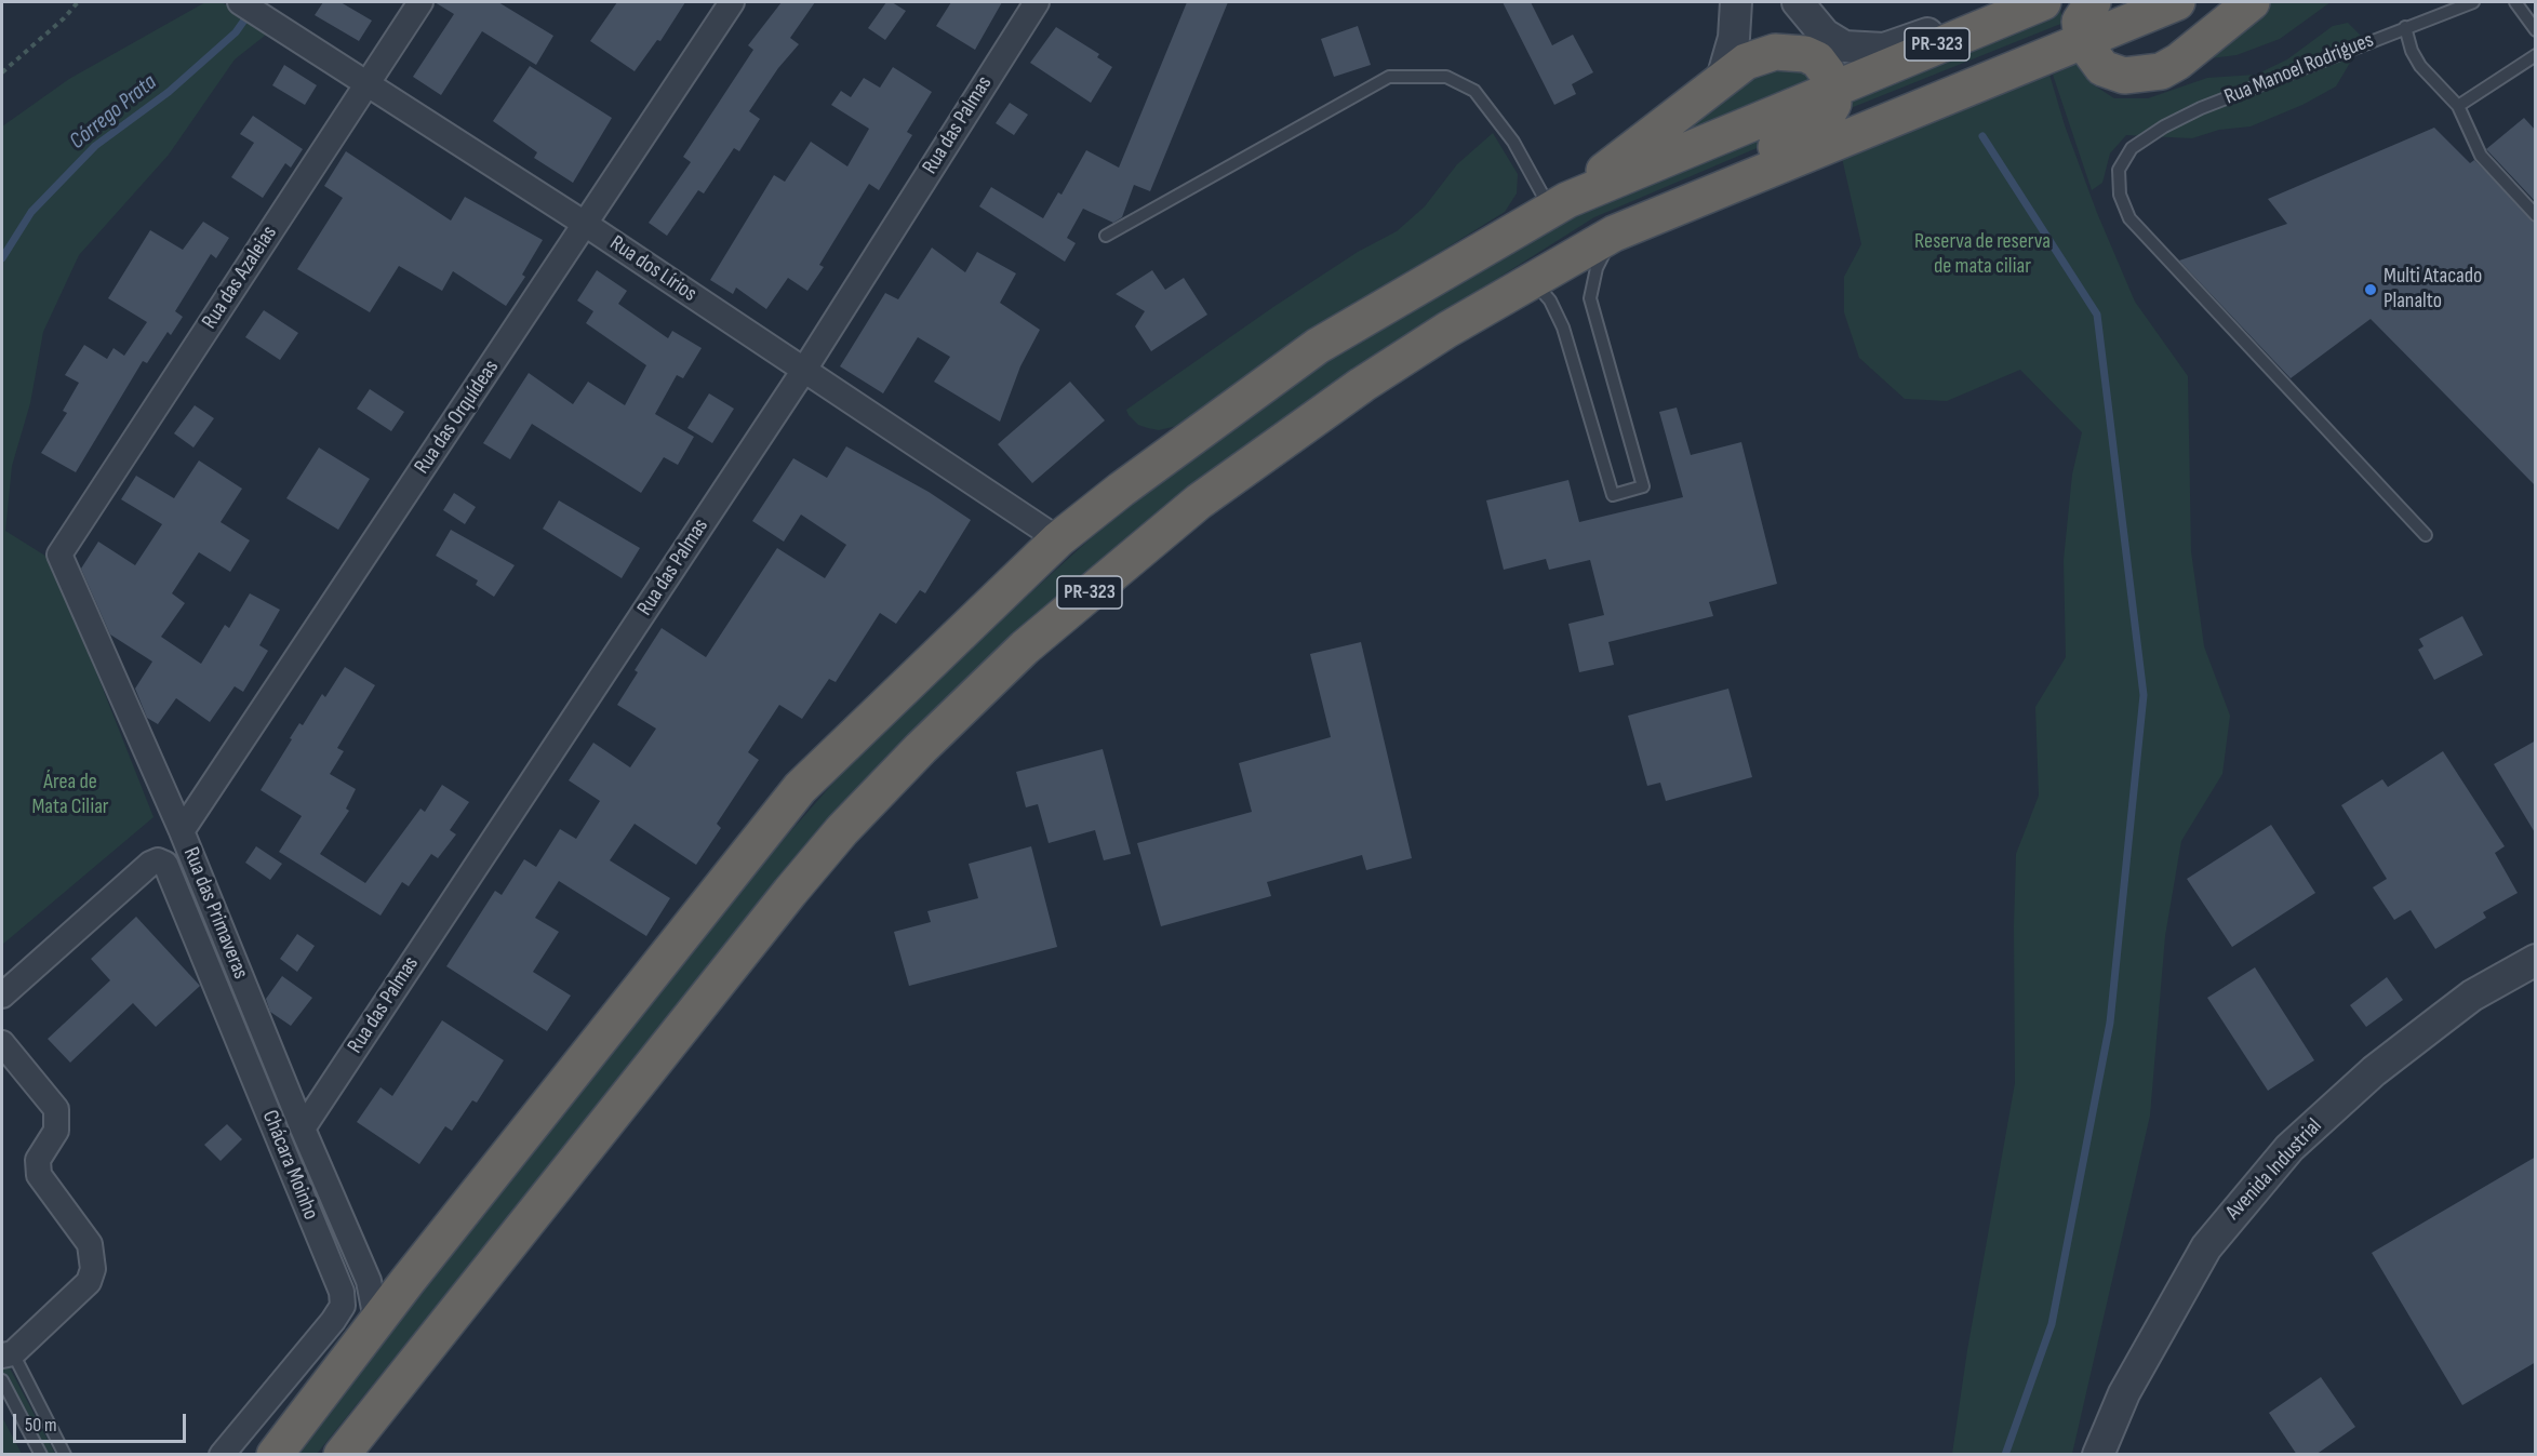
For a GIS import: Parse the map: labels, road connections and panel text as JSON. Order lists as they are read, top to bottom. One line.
{"streets":{"highway":["PR-323"],"street":["Rua das Palmas","Rua dos Lírios","Rua das Azaleias","Rua das Orquídeas","Rua das Primaveras","Chácara Moinho","Avenida Industrial"],"lane":["Rua Manoel Rodrigues"]},"crossings":[["PR-323","Rua dos Lírios"],["PR-323","Rua das Primaveras"],["Rua das Palmas","Rua dos Lírios"],["Rua das Palmas","Rua das Primaveras"],["Rua dos Lírios","Rua das Azaleias"],["Rua dos Lírios","Rua das Orquídeas"],["Rua das Azaleias","Rua das Primaveras"],["Rua das Orquídeas","Rua das Primaveras"]],"water":["Córrego Prata"],"parks":["Reserva de reserva de mata ciliar","Área de Mata Ciliar"],"places":["Multi Atacado Planalto"],"scale_bar":"50 m"}
